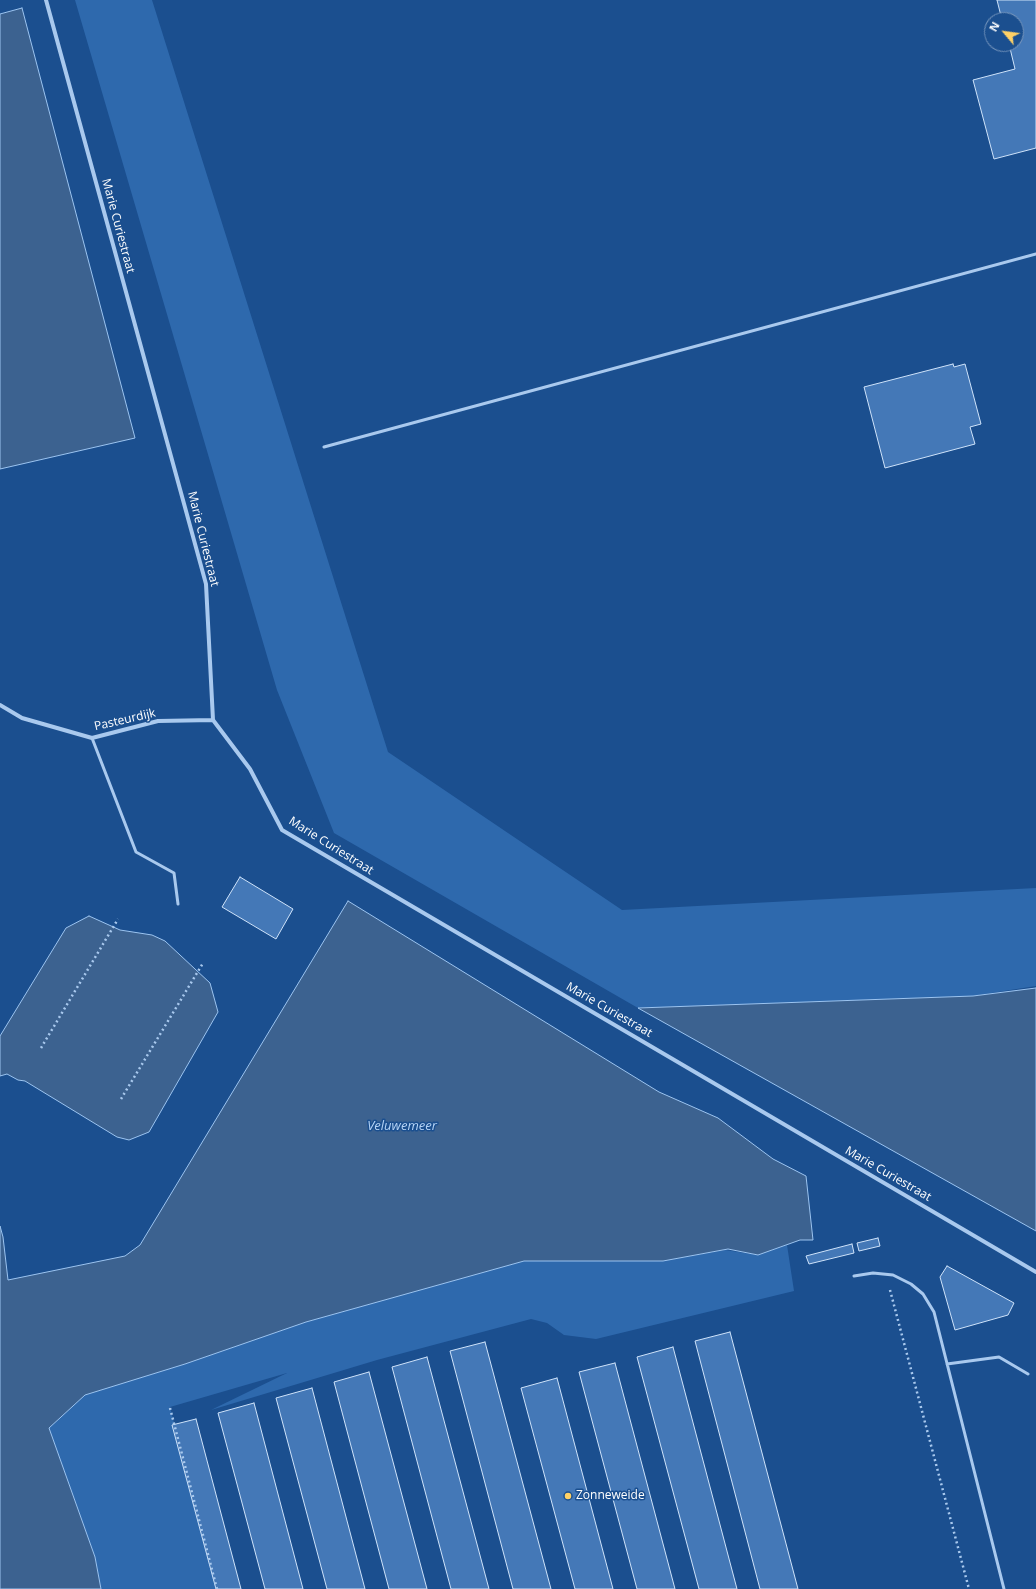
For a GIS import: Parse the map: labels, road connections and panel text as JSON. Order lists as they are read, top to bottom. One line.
{"streets":{"street":["Marie Curiestraat","Pasteurdijk"]},"crossings":[["Marie Curiestraat","Pasteurdijk"]],"water":["Veluwemeer"],"places":["Zonneweide"],"north":"top left"}
